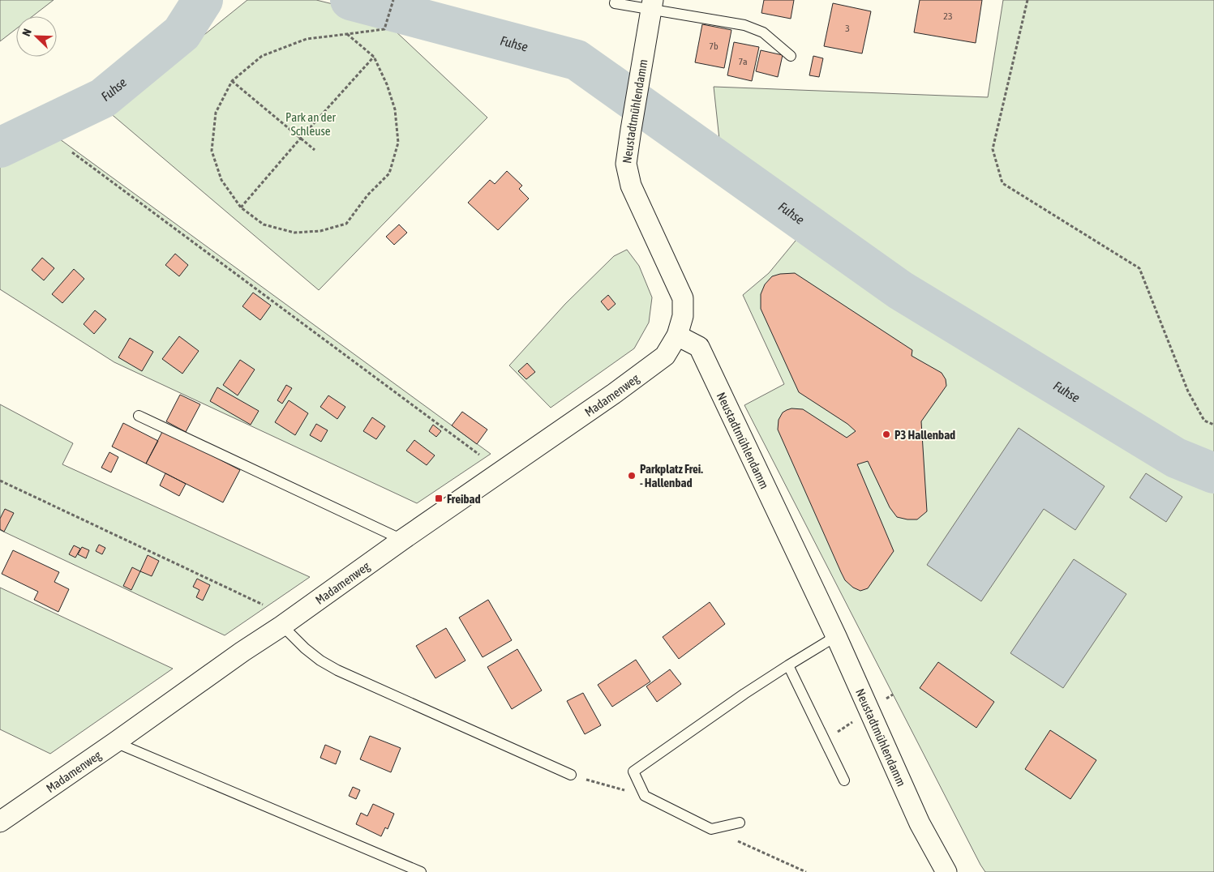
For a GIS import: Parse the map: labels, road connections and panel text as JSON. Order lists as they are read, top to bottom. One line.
{"streets":{"street":["Neustadtmühlendamm","Madamenweg"]},"crossings":[["Neustadtmühlendamm","Madamenweg"]],"water":["Fuhse"],"parks":["Park an der Schleuse"],"places":{"other":["P3 Hallenbad","Parkplatz Frei. - Hallenbad"],"transit":["Freibad"]},"house_numbers":["23","3","7b","7a"],"north":"top left"}
